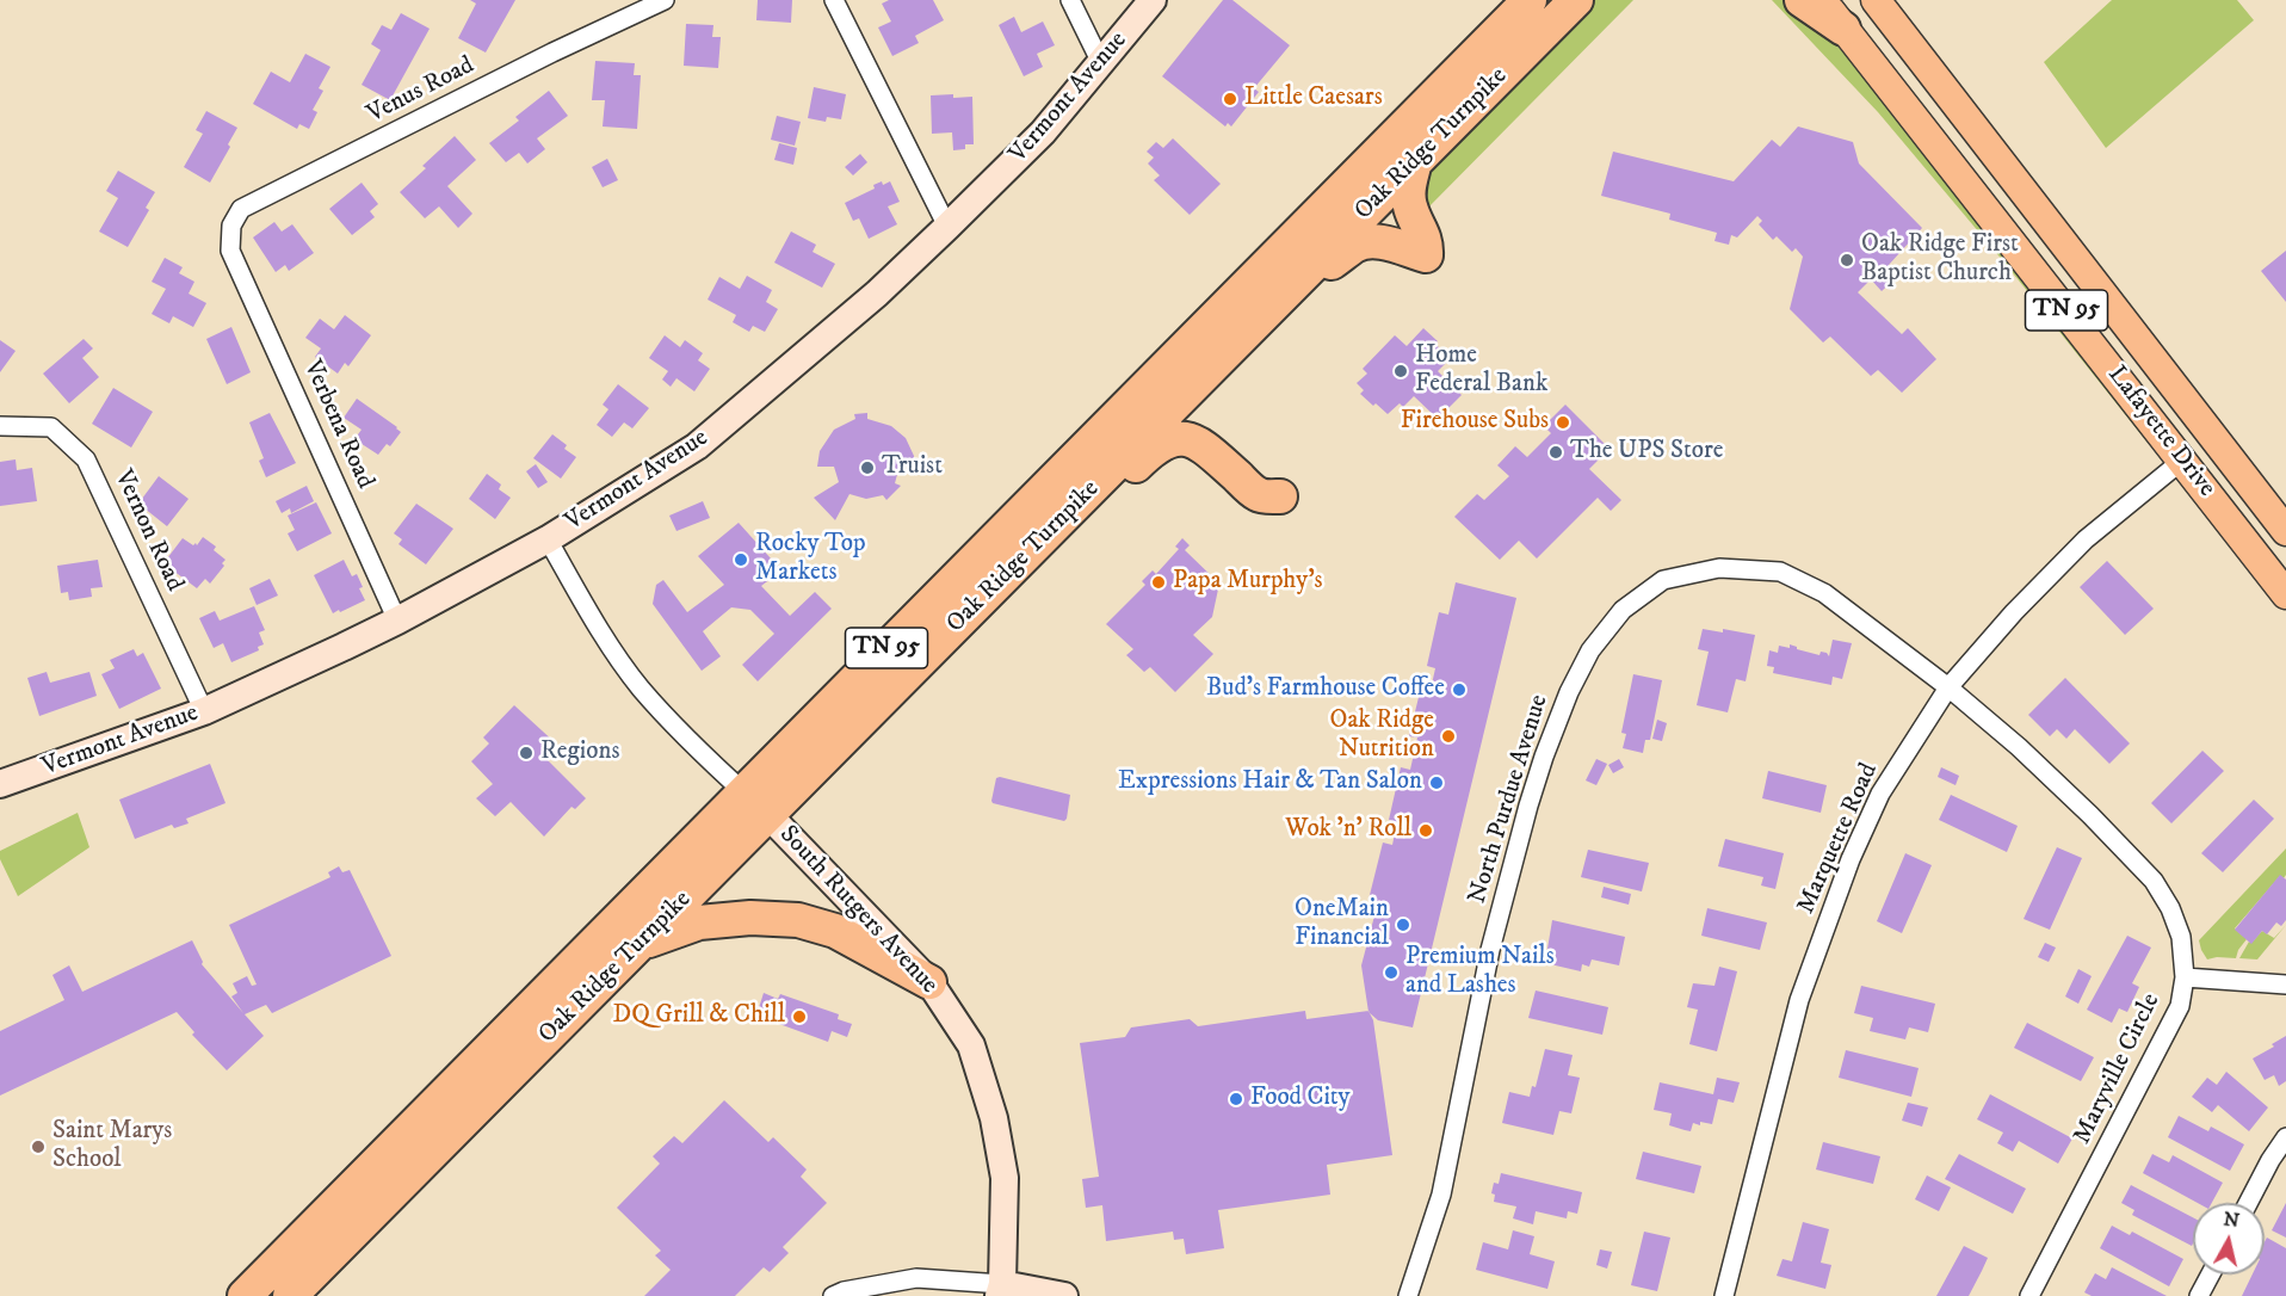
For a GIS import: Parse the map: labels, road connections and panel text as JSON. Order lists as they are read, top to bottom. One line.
{"streets":{"highway":["Oak Ridge Turnpike","TN 95"],"main road":["Lafayette Drive"],"street":["Venus Road","Vermont Avenue","Verbena Road","Vernon Road","North Purdue Avenue","Marquette Road","South Rutgers Avenue","Maryville Circle"]},"crossings":[["Venus Road","Verbena Road"],["Vermont Avenue","Verbena Road"],["Vermont Avenue","Vernon Road"],["Oak Ridge Turnpike","South Rutgers Avenue"],["Lafayette Drive","Marquette Road"],["North Purdue Avenue","Marquette Road"],["North Purdue Avenue","Maryville Circle"],["Marquette Road","Maryville Circle"]],"places":["Little Caesars","Oak Ridge First Baptist Church","Home Federal Bank","Firehouse Subs","The UPS Store","Truist","Rocky Top Markets","Papa Murphy's","Bud's Farmhouse Coffee","Oak Ridge Nutrition","Regions","Expressions Hair & Tan Salon","Wok 'n' Roll","OneMain Financial","Premium Nails and Lashes","DQ Grill & Chill","Food City","Saint Marys School"],"north":"top"}
